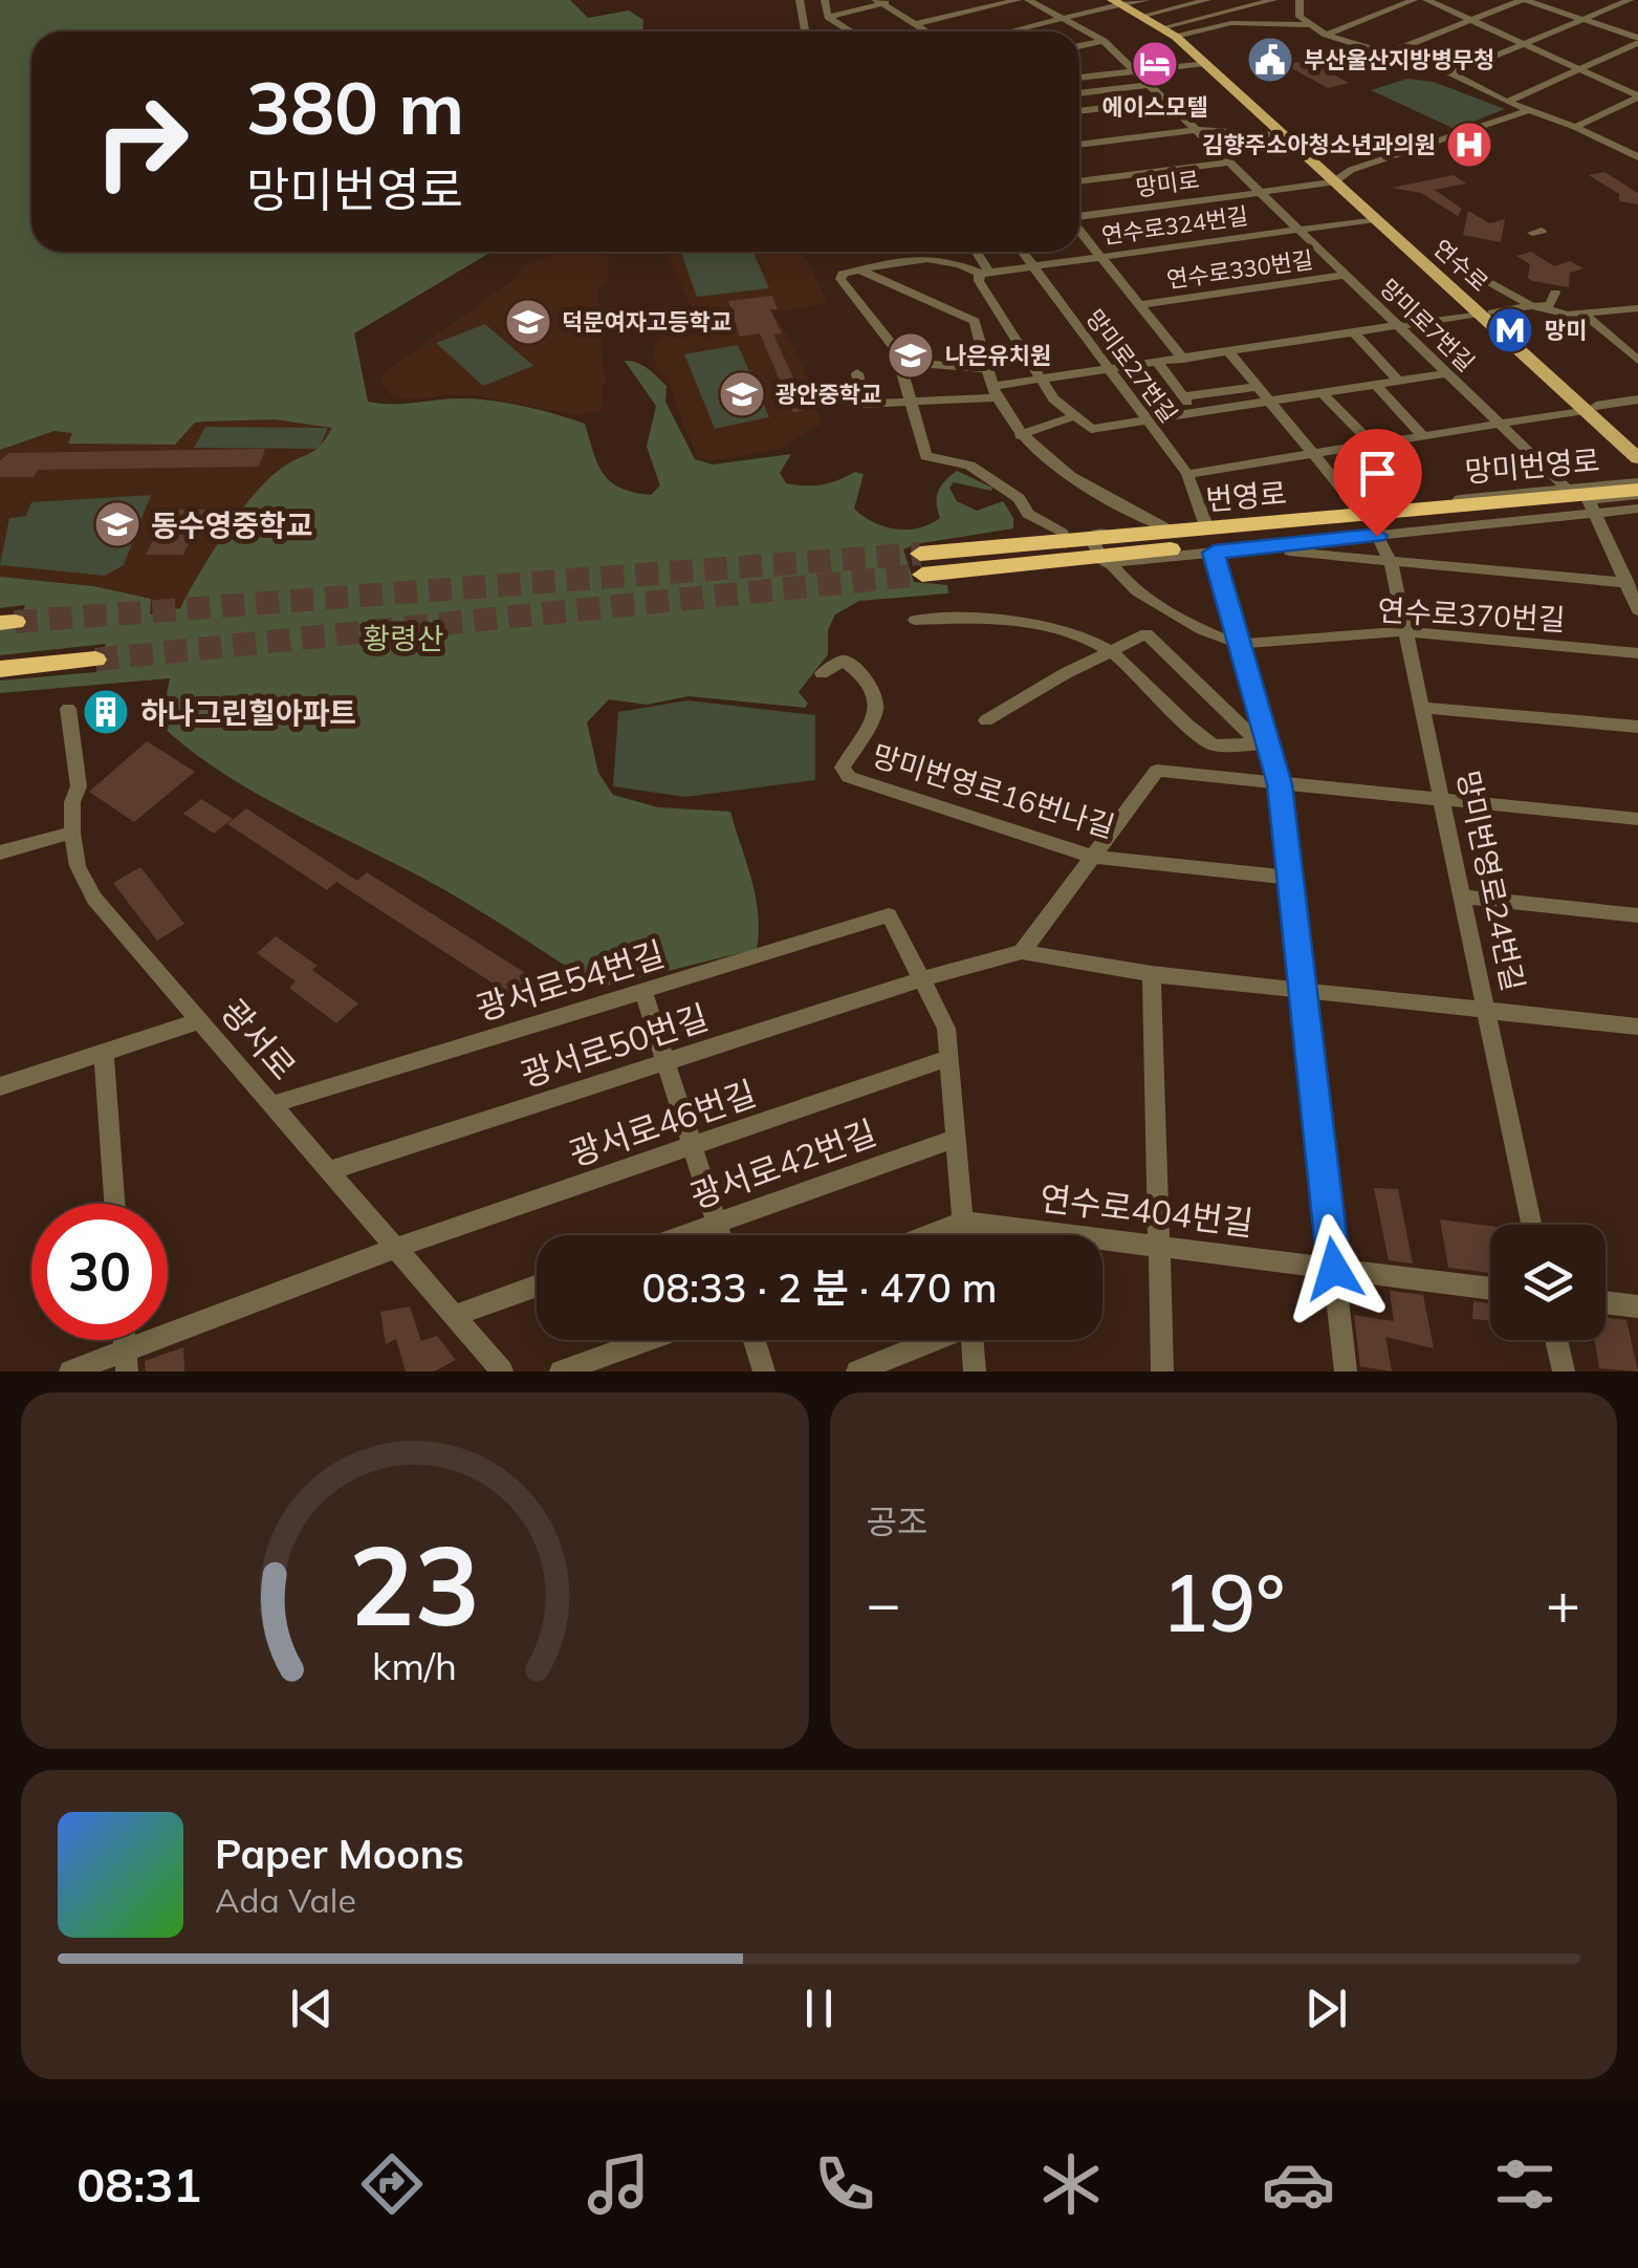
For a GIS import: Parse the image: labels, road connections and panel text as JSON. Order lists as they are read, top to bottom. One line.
{"streets":{"highway":["번영로"],"main road":["연수로"],"street":["망미로","연수로324번길","연수로330번길","망미로7번길","망미로27번길","망미번영로","연수로370번길","망미번영로16번나길","망미번영로24번길","광서로54번길","광서로","광서로50번길","광서로46번길","광서로42번길","연수로404번길"]},"crossings":[["망미로","연수로"],["망미로","망미로7번길"],["연수로324번길","연수로"],["연수로324번길","망미로7번길"],["연수로324번길","망미로27번길"],["연수로330번길","망미로7번길"],["망미로7번길","망미번영로"],["망미로27번길","망미번영로"],["망미번영로","번영로"],["망미번영로","망미번영로24번길"],["연수로370번길","망미번영로24번길"],["광서로54번길","광서로"],["광서로54번길","광서로50번길"],["광서로","광서로50번길"],["광서로","광서로46번길"]],"parks":["황령산"],"places":{"public building":["부산울산지방병무청"],"hotel":["에이스모텔"],"hospital":["김향주소아청소년과의원"],"school or university":["덕문여자고등학교","나은유치원","광안중학교","동수영중학교"],"metro station":["망미"],"building":["하나그린힐아파트"]},"page":{"turn":["380 m","망미번영로"],"limit":"30","trip":"08:33 · 2 분 · 470 m","tile":"공조","heat":["−","19°","+"],"song":["Paper Moons","Ada Vale"],"tabs":"08:31","gauge":["23","km/h"]}}
